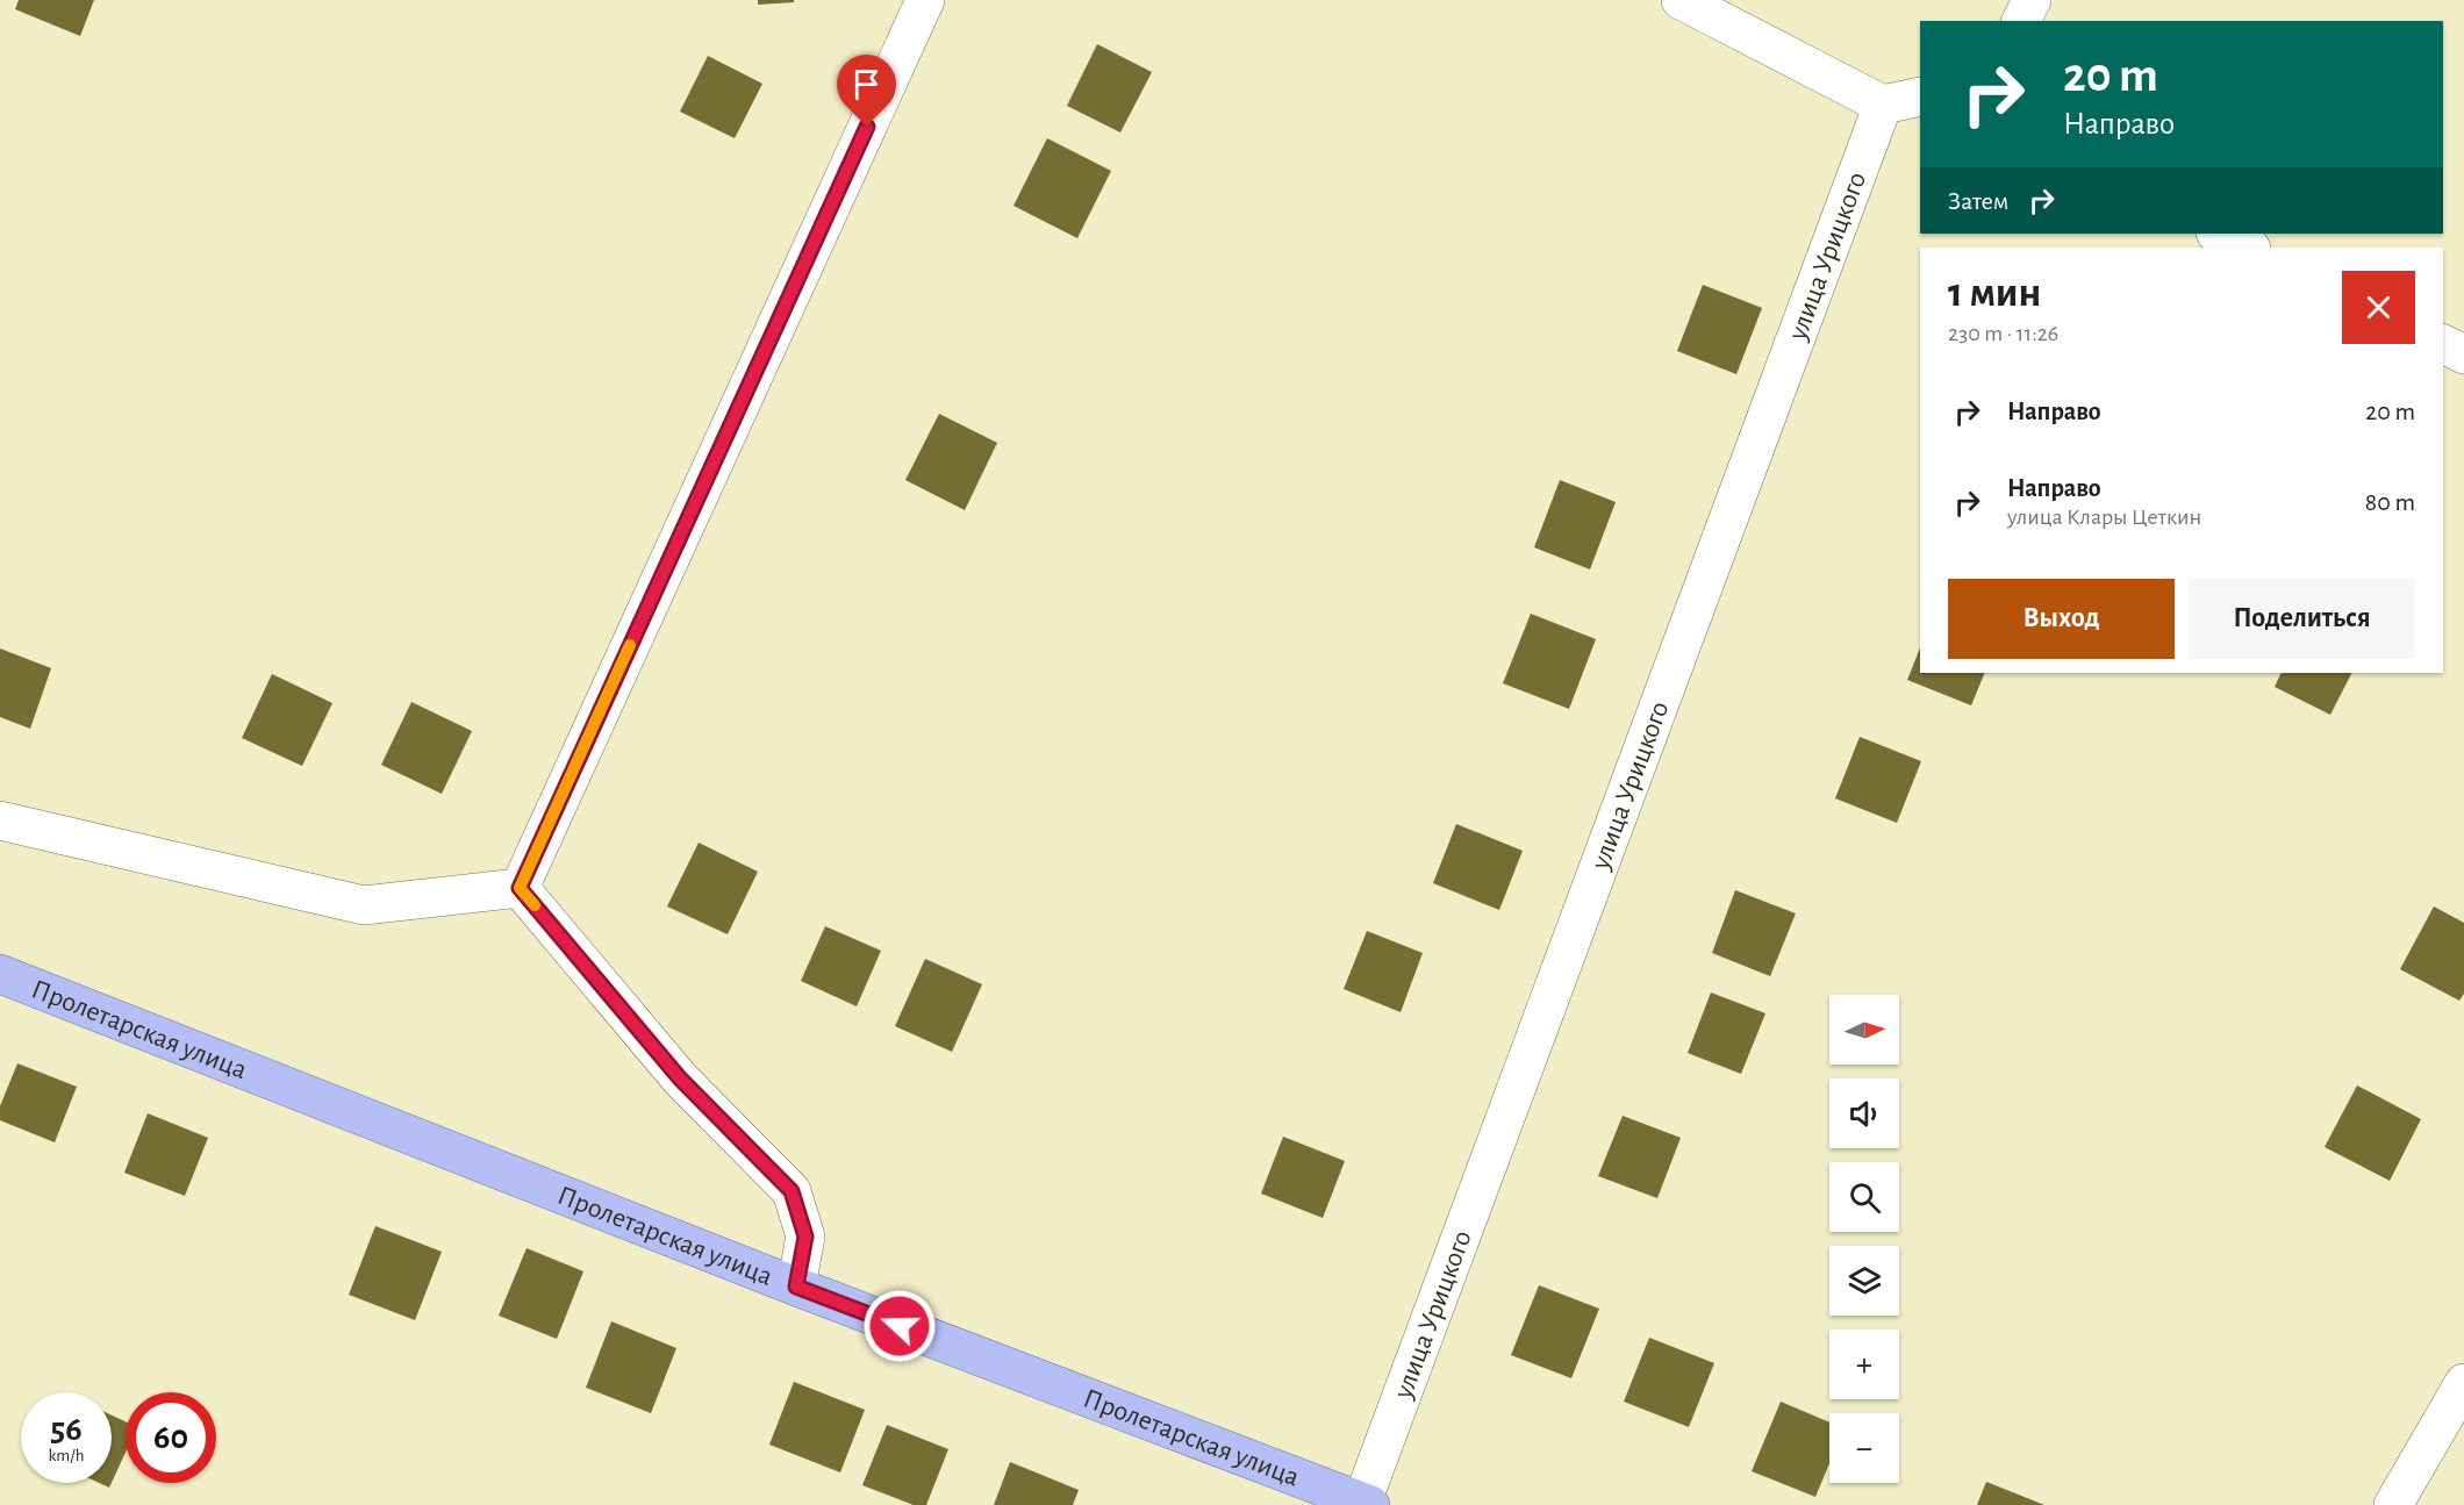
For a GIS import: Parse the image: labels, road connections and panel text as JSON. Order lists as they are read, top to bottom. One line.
{"streets":{"main road":["Пролетарская улица"],"street":["улица Урицкого"]},"crossings":[["улица Урицкого","Пролетарская улица"]],"north":"right","page":{"turn":["20 m","Направо"],"then":"Затем","heading":["1 мин","230 m · 11:26"],"list":[{"name":"Направо","value":"20 m"},{"name":"Направо","note":"улица Клары Цеткин","value":"80 m"}],"buttons":["Выход","Поделиться"],"map_buttons":["+","−"],"speed":"56 km/h","limit":"60"}}
